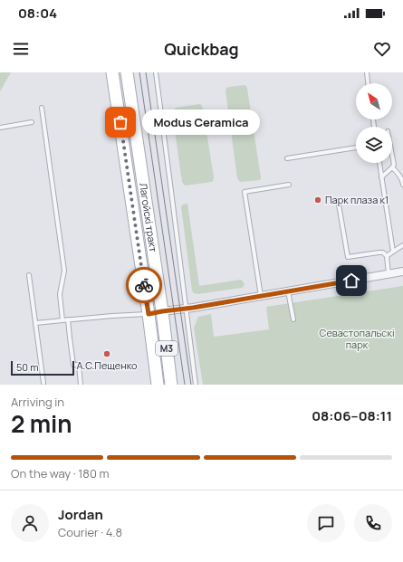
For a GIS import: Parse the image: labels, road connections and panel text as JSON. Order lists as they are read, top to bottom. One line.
{"streets":{"main road":["Лагойскі тракт","М3"]},"parks":["Севастопальскі парк"],"places":["Modus Ceramica","Парк плаза к1","А.С.Пещенко"],"scale_bar":"50 m","north":"top left","page":{"status":"08:04","header":"Quickbag","bubble":"Modus Ceramica","scale":"50 m","heading":["2 min","Arriving in","08:06–08:11"],"panel":["Jordan","Courier · 4.8"],"bar":"On the way · 180 m"}}
